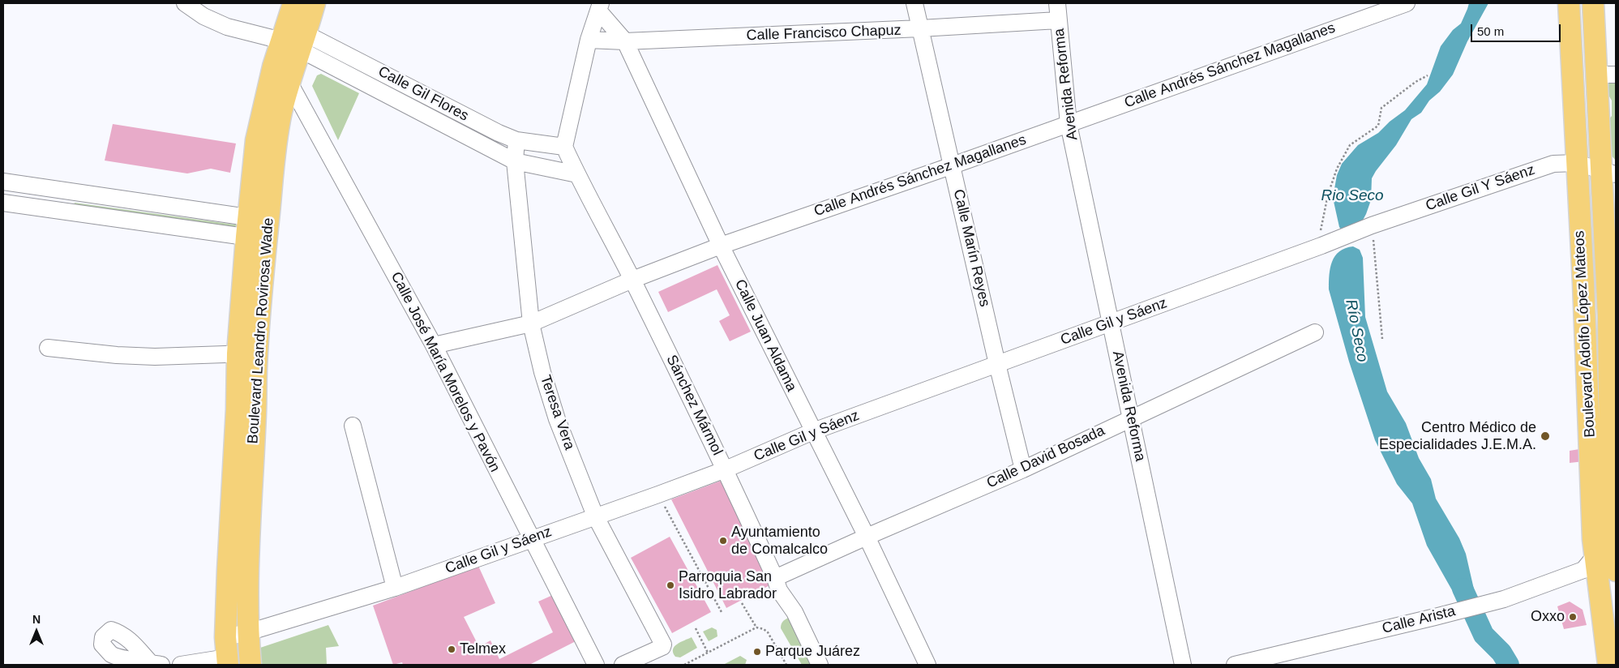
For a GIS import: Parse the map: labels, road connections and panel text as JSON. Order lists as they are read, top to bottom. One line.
{"streets":{"main road":["Boulevard Leandro Rovirosa Wade","Boulevard Adolfo López Mateos"],"street":["Calle Francisco Chapuz","Calle Andrés Sánchez Magallanes","Avenida Reforma","Calle Gil Flores","Calle Gil Y Sáenz","Calle Marín Reyes","Calle Gil y Sáenz","Calle Juan Aldama","Calle José María Morelos y Pavón","Sánchez Mármol","Teresa Vera","Calle David Bosada","Calle Arista"]},"crossings":[["Calle Francisco Chapuz","Avenida Reforma"],["Calle Francisco Chapuz","Calle Marín Reyes"],["Calle Francisco Chapuz","Calle Juan Aldama"],["Calle Andrés Sánchez Magallanes","Avenida Reforma"],["Calle Andrés Sánchez Magallanes","Calle Marín Reyes"],["Calle Andrés Sánchez Magallanes","Calle Juan Aldama"],["Calle Andrés Sánchez Magallanes","Calle José María Morelos y Pavón"],["Calle Andrés Sánchez Magallanes","Sánchez Mármol"],["Calle Andrés Sánchez Magallanes","Teresa Vera"],["Avenida Reforma","Calle Gil y Sáenz"],["Avenida Reforma","Calle David Bosada"],["Calle Gil Flores","Boulevard Leandro Rovirosa Wade"],["Calle Gil Flores","Sánchez Mármol"],["Calle Gil Flores","Teresa Vera"],["Calle Gil Y Sáenz","Calle Gil y Sáenz"],["Calle Gil Y Sáenz","Boulevard Adolfo López Mateos"],["Calle Marín Reyes","Calle Gil y Sáenz"],["Calle Marín Reyes","Calle David Bosada"],["Calle Gil y Sáenz","Boulevard Leandro Rovirosa Wade"],["Calle Gil y Sáenz","Calle Juan Aldama"],["Calle Gil y Sáenz","Calle José María Morelos y Pavón"],["Calle Gil y Sáenz","Sánchez Mármol"],["Calle Gil y Sáenz","Teresa Vera"],["Boulevard Leandro Rovirosa Wade","Calle José María Morelos y Pavón"],["Boulevard Adolfo López Mateos","Calle Arista"],["Calle Juan Aldama","Calle David Bosada"],["Sánchez Mármol","Calle David Bosada"]],"water":["Rio Seco","Río Seco"],"places":["Centro Médico de Especialidades J.E.M.A.","Ayuntamiento de Comalcalco","Parroquia San Isidro Labrador","Oxxo","Telmex","Parque Juárez"],"scale_bar":"50 m","north":"top"}
